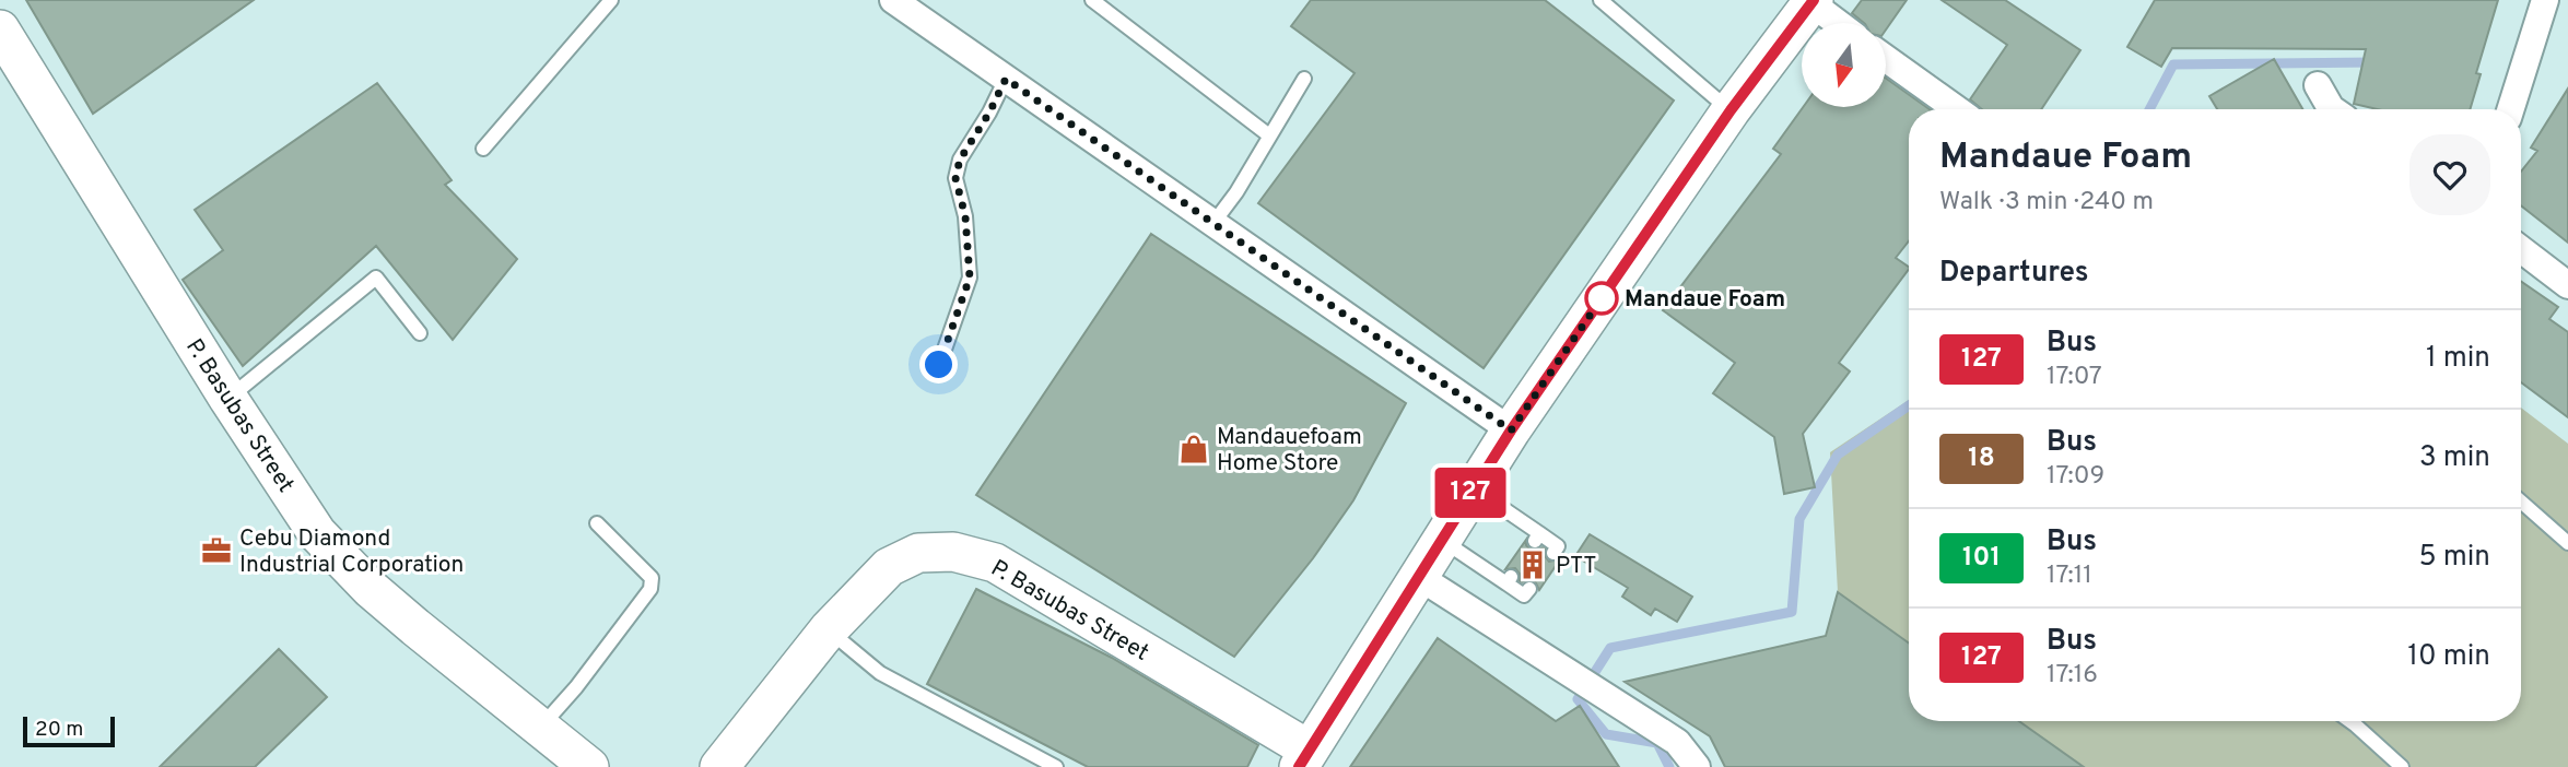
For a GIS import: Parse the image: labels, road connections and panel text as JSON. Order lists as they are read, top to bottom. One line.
{"streets":{"street":["P. Basubas Street"]},"places":{"other":["Mandaue Foam"],"shop":["Mandauefoam Home Store"],"office":["Cebu Diamond Industrial Corporation"],"building":["PTT"]},"lines":["bus line 127"],"scale_bar":"20 m","north":"bottom","page":{"on_map":"127","heading":[["Mandaue Foam","Walk · 3 min · 240 m"],"Departures"],"list":[{"mark":"127","name":"Bus","note":"17:07","value":"1 min"},{"mark":"18","name":"Bus","note":"17:09","value":"3 min"},{"mark":"101","name":"Bus","note":"17:11","value":"5 min"},{"mark":"127","name":"Bus","note":"17:16","value":"10 min"}],"scale":"20 m"}}
